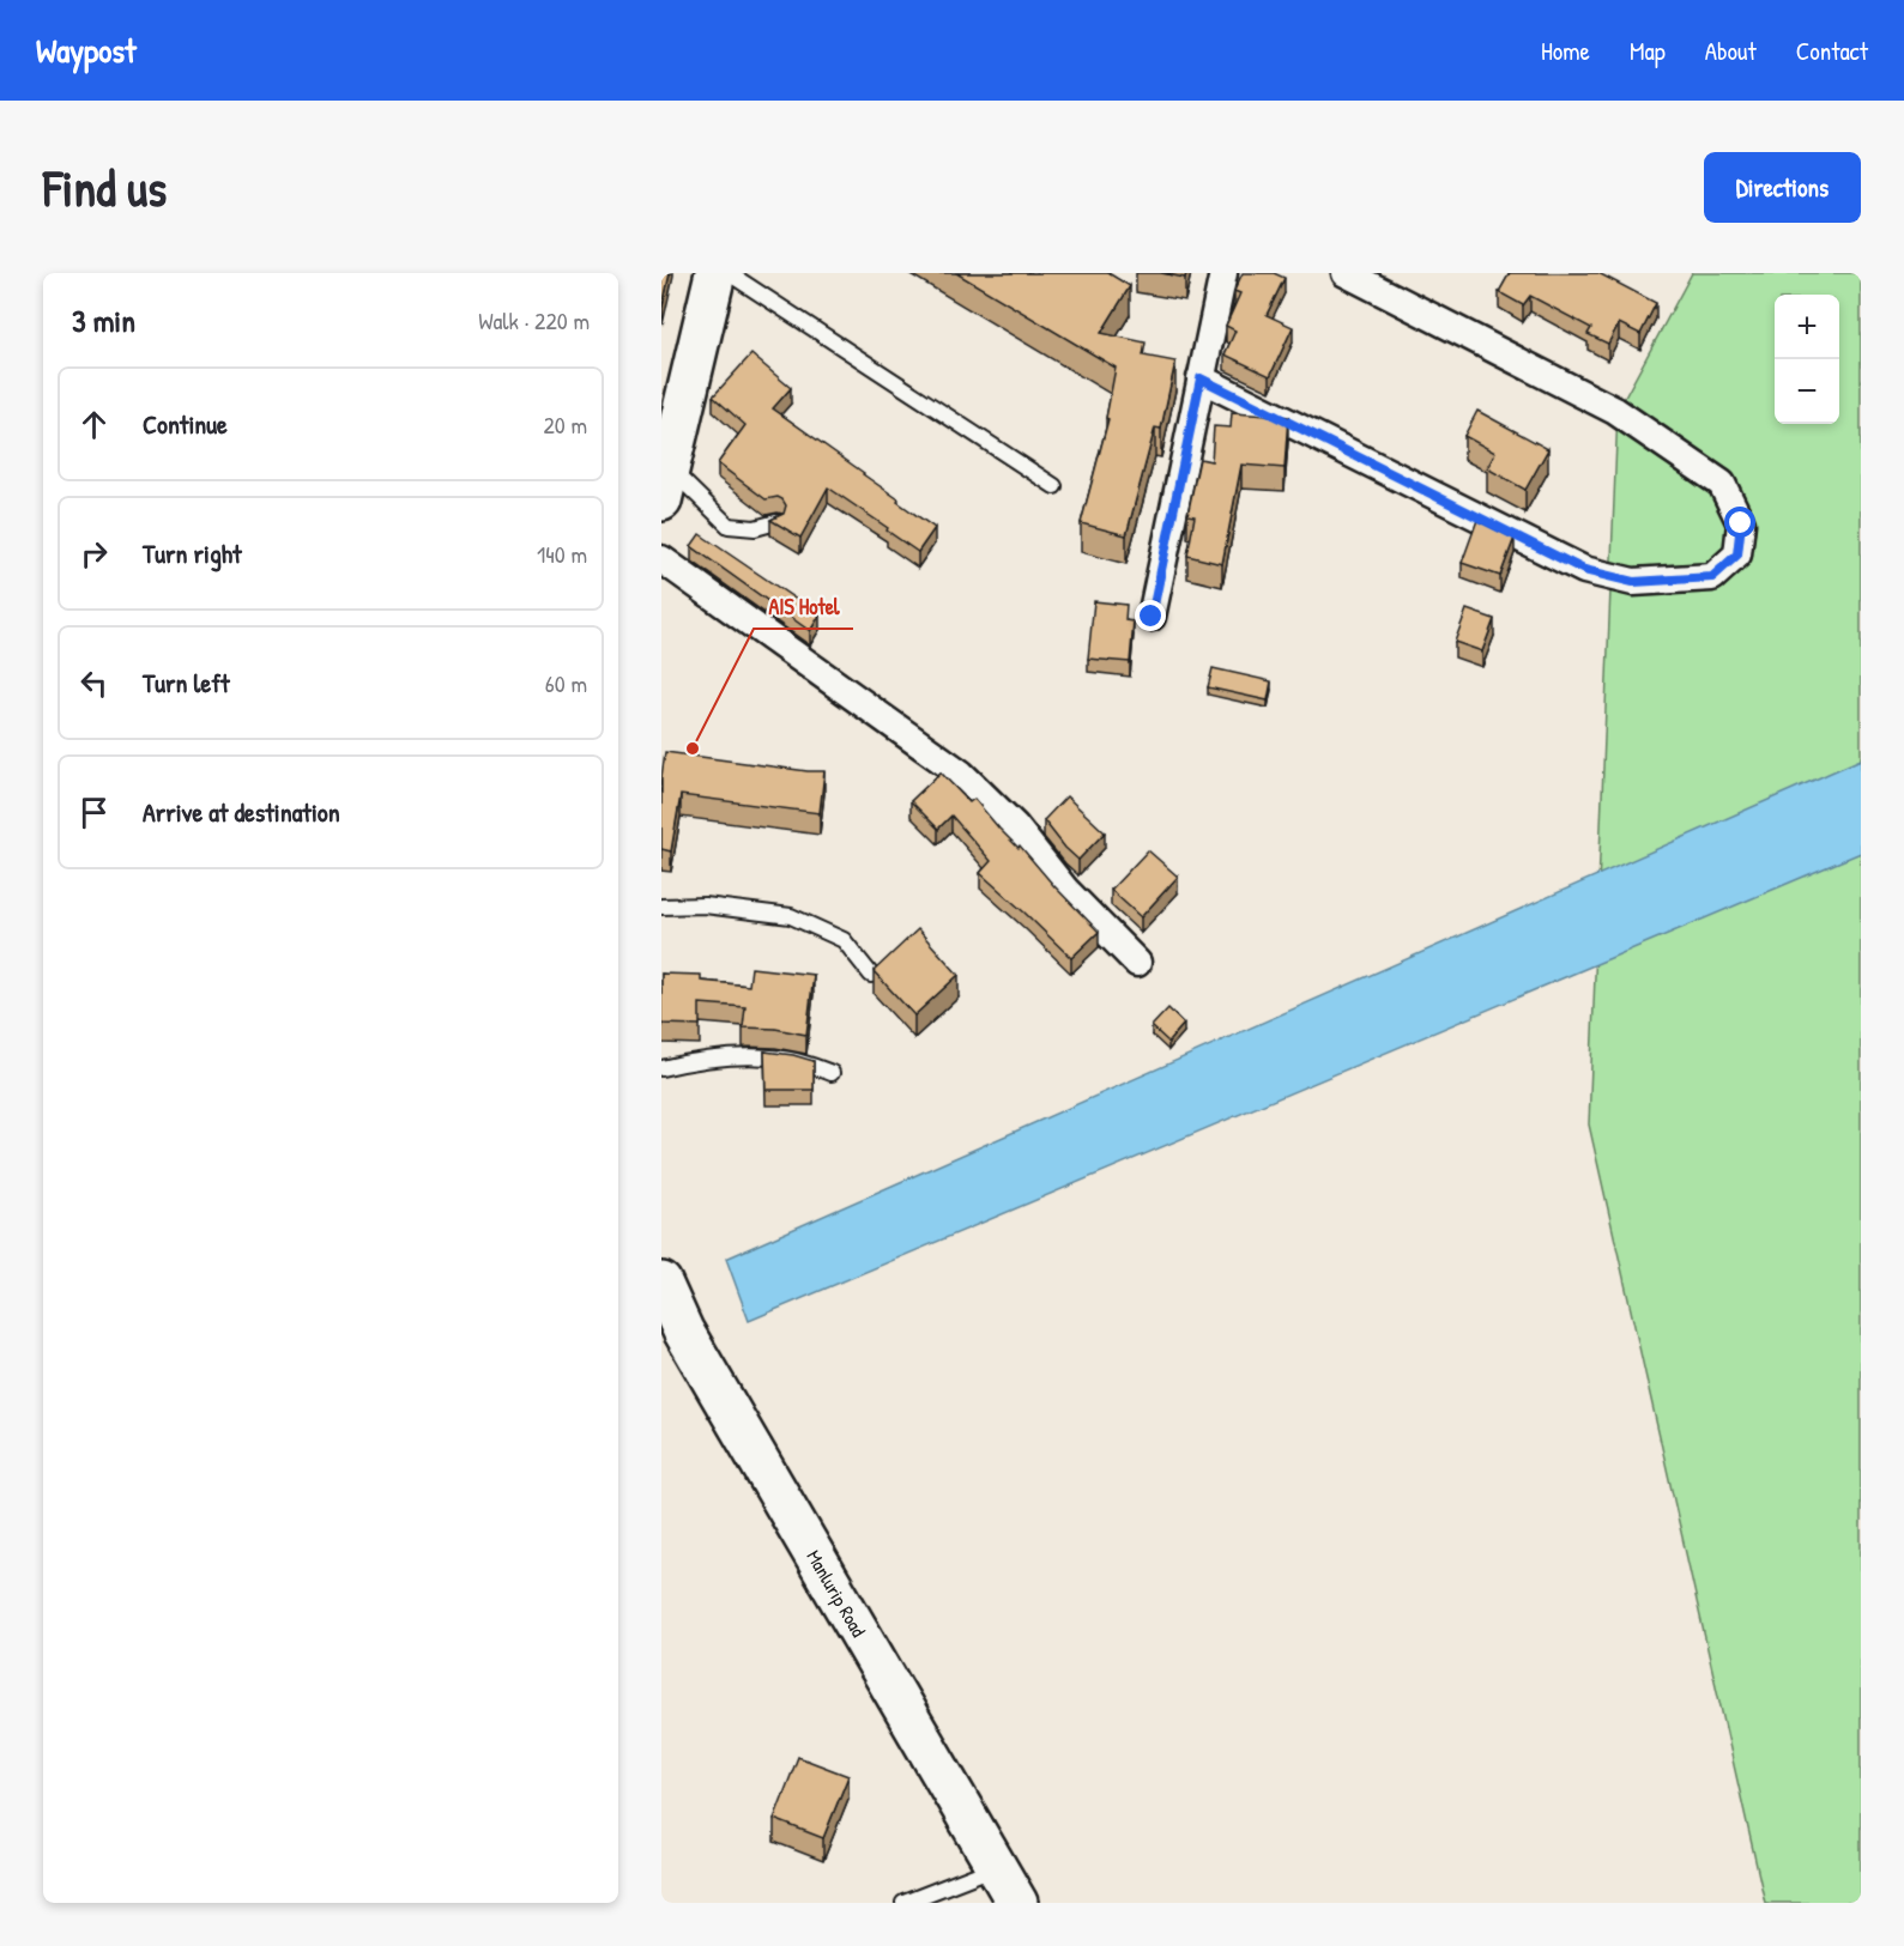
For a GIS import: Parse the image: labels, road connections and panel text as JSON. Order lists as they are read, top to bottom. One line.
{"streets":{"main road":["Manlurip Road"]},"places":["AIS Hotel"],"page":{"header":"Waypost","nav":["Home","Map","About","Contact"],"buttons":"Directions","title":"Find us","heading":["3 min","Walk · 220 m"],"map_buttons":["+","−"],"list":[["Continue","20 m"],["Turn right","140 m"],["Turn left","60 m"],"Arrive at destination"]}}
